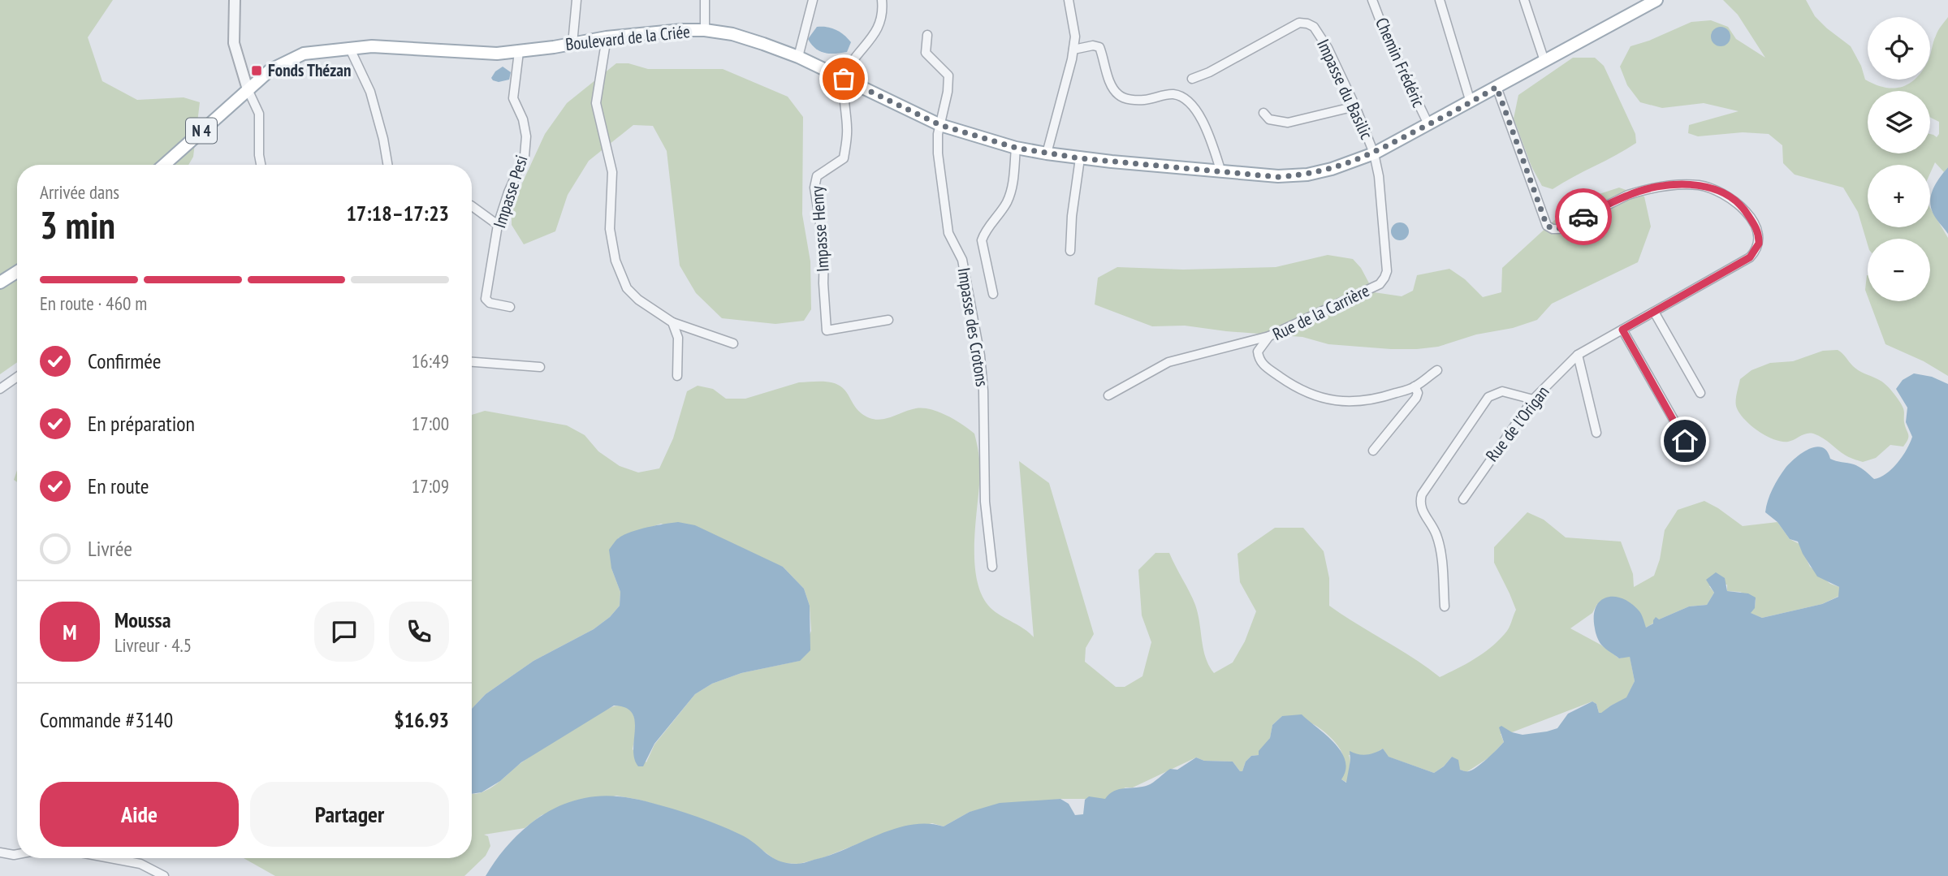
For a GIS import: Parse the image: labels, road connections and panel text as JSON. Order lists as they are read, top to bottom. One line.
{"streets":{"main road":["Boulevard de la Criée","N 4"],"street":["Chemin Frédéric","Impasse du Basilic","Impasse Pesi","Impasse Henry","Rue de la Carrière","Impasse des Crotons","Rue de l'Origan"]},"crossings":[["Boulevard de la Criée","Chemin Frédéric"],["Boulevard de la Criée","Impasse du Basilic"],["Boulevard de la Criée","Impasse Pesi"],["Boulevard de la Criée","Impasse Henry"],["Boulevard de la Criée","Rue de la Carrière"],["Boulevard de la Criée","Impasse des Crotons"],["Boulevard de la Criée","Rue de l'Origan"],["Impasse du Basilic","Rue de la Carrière"]],"places":{"transit":["Fonds Thézan"]},"page":{"map_buttons":["+","−"],"heading":["3 min","Arrivée dans","17:18–17:23"],"panel":["Moussa","Livreur · 4.5","Commande #3140","$16.93"],"bar":"En route · 460 m","list":[["Confirmée","16:49"],["En préparation","17:00"],["En route","17:09"],"Livrée"],"round":"M","buttons":["Aide","Partager"]}}
